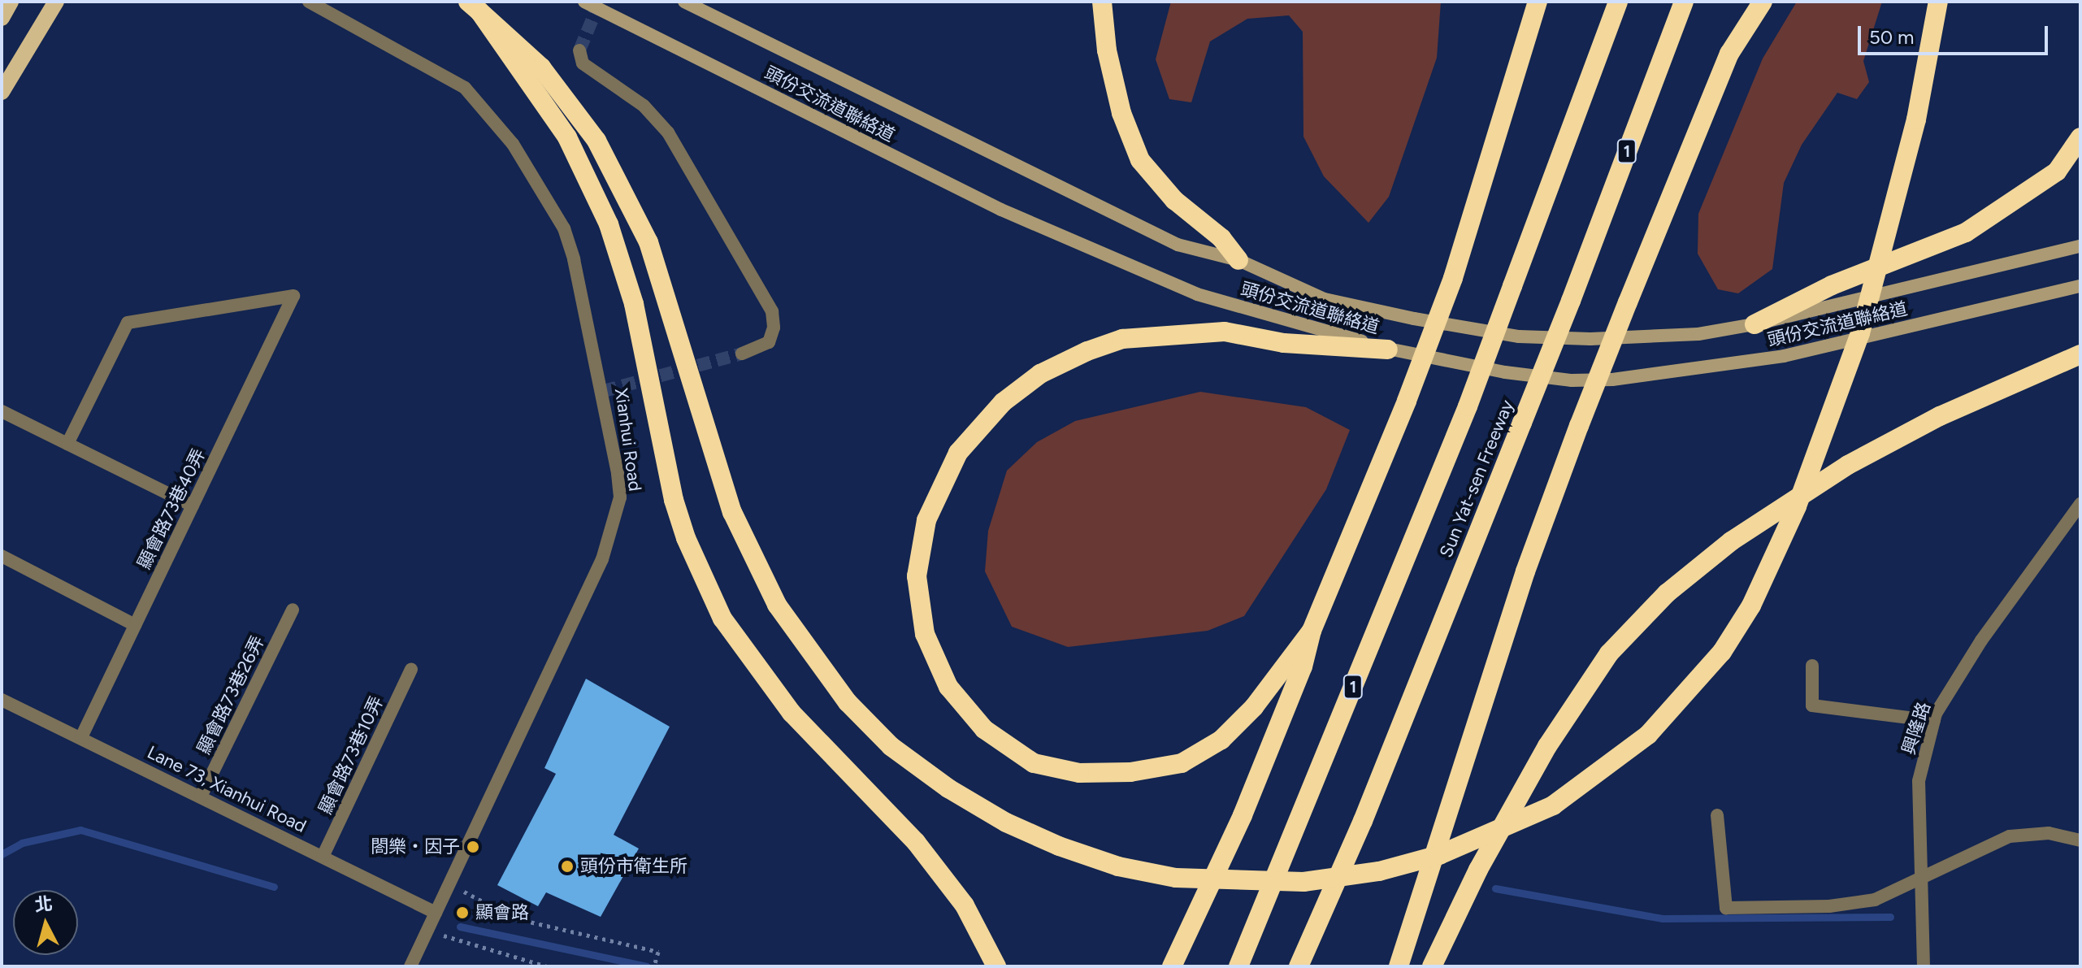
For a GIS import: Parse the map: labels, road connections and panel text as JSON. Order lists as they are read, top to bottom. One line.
{"streets":{"highway":["1","Sun Yat-sen Freeway"],"main road":["頭份交流道聯絡道"],"street":["Xianhui Road","顯會路73巷40弄","顯會路73巷26弄","興隆路","顯會路73巷10弄","Lane 73, Xianhui Road"]},"crossings":[["Xianhui Road","Lane 73, Xianhui Road"],["顯會路73巷40弄","Lane 73, Xianhui Road"],["顯會路73巷26弄","Lane 73, Xianhui Road"],["顯會路73巷10弄","Lane 73, Xianhui Road"]],"places":["閤樂‧因子","頭份市衛生所","顯會路"],"scale_bar":"50 m","north":"top"}
